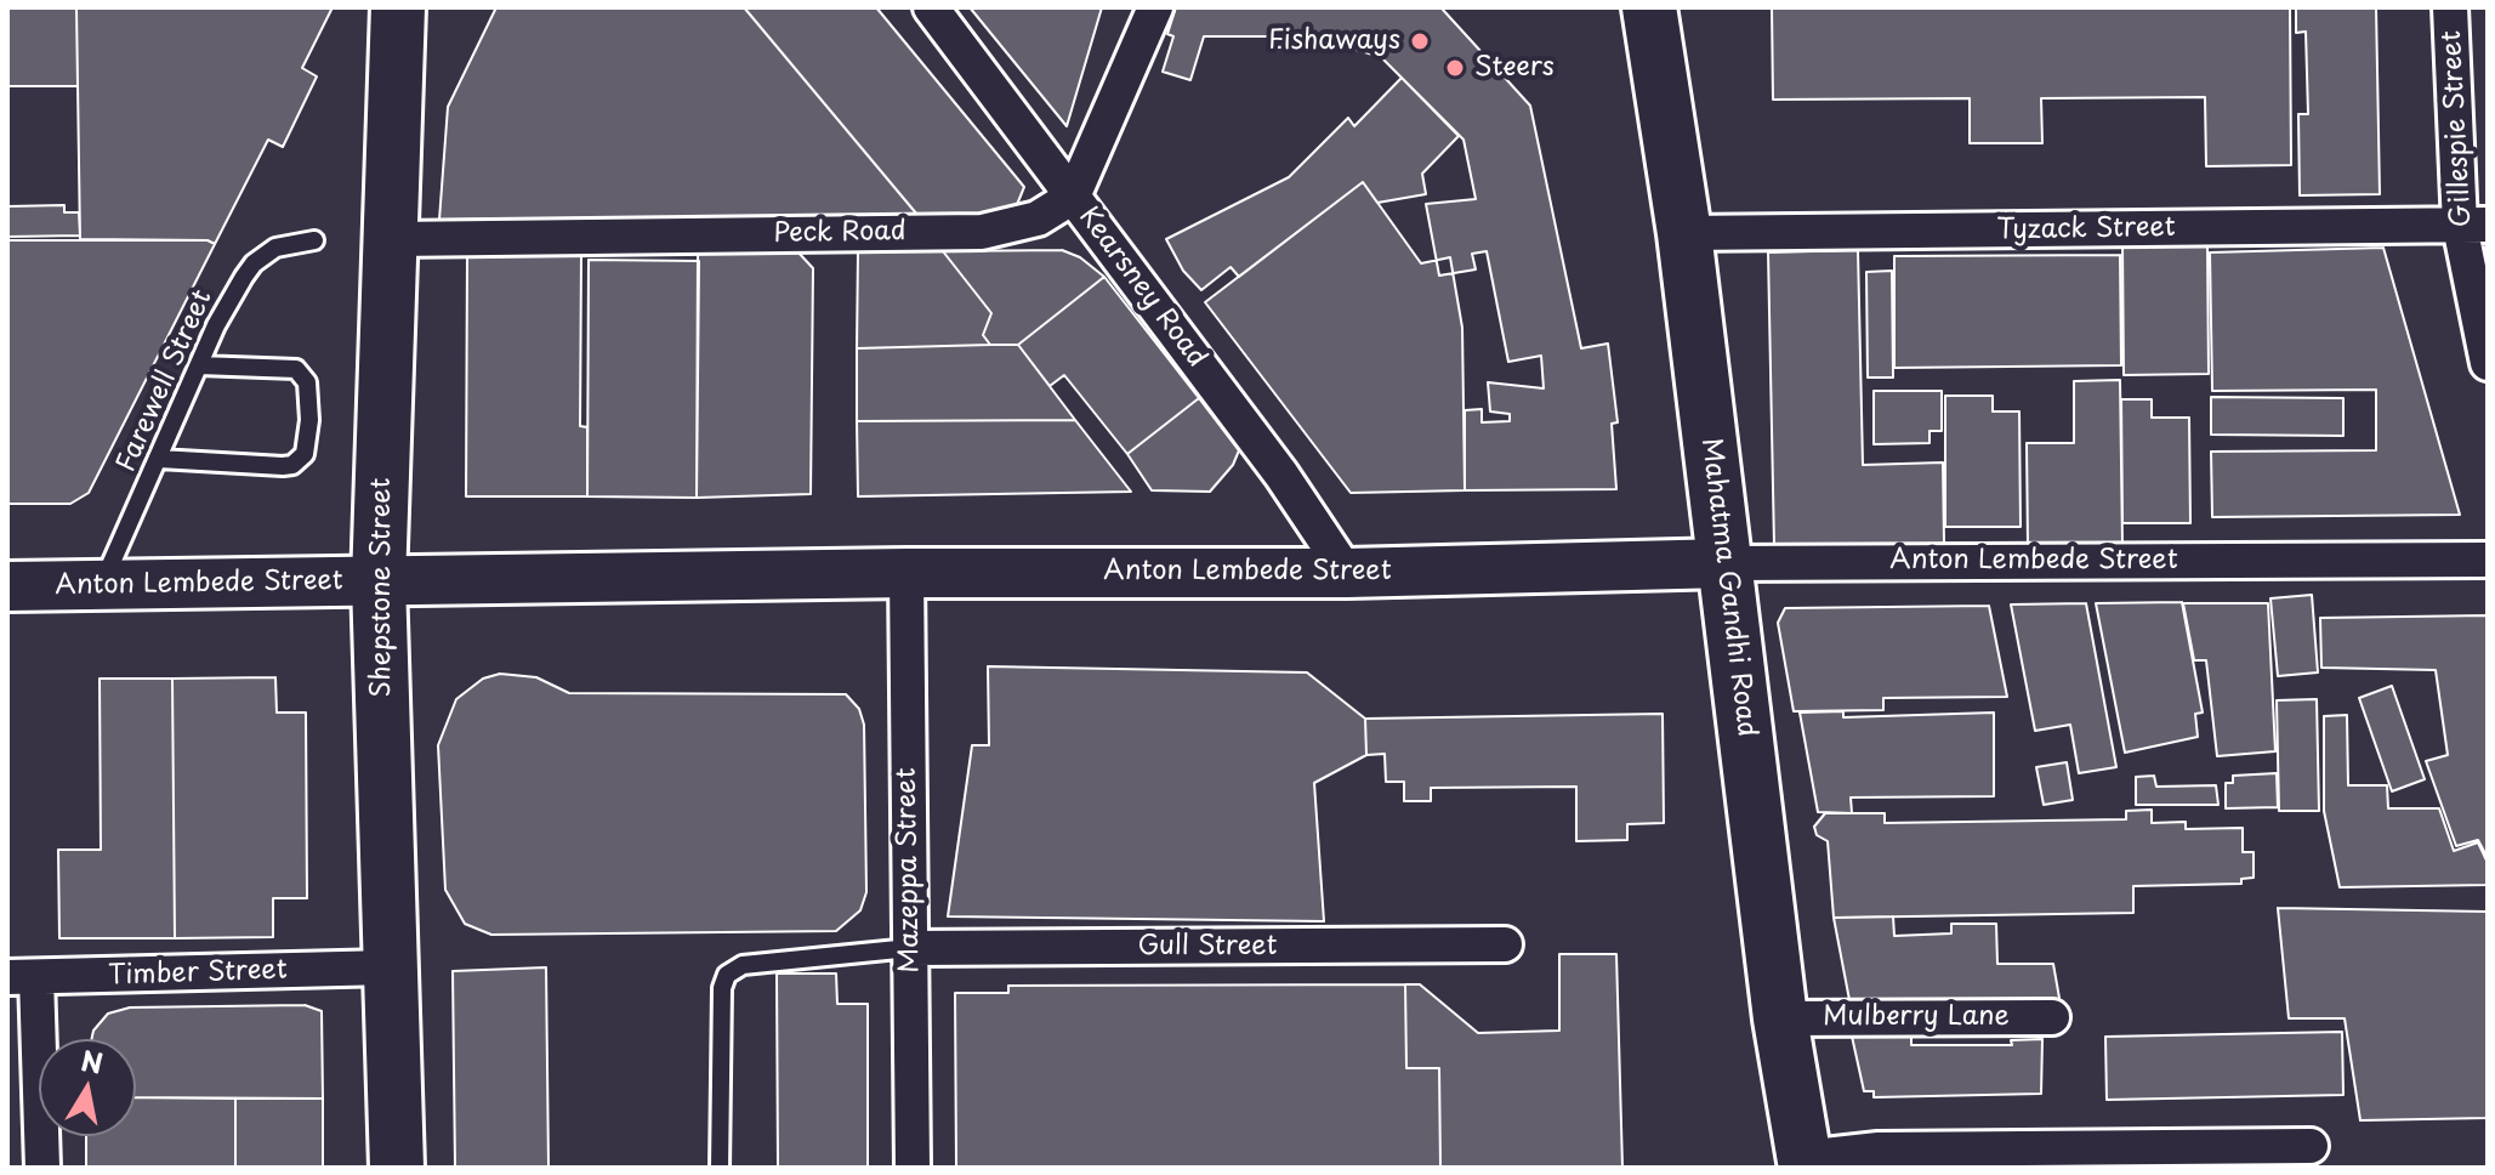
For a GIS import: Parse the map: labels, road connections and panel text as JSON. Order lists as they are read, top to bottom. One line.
{"streets":{"main road":["Anton Lembede Street","Shepstone Street","Mahatma Gandhi Road"],"street":["Gillespie Street","Tyzack Street","Peck Road","Kearsney Road","Mazeppa Street","Gull Street","Timber Street","Mulberry Lane"],"lane":["Farewell Street"]},"crossings":[["Gillespie Street","Tyzack Street"],["Tyzack Street","Mahatma Gandhi Road"],["Peck Road","Kearsney Road"],["Peck Road","Shepstone Street"],["Kearsney Road","Anton Lembede Street"],["Farewell Street","Anton Lembede Street"],["Anton Lembede Street","Shepstone Street"],["Anton Lembede Street","Mahatma Gandhi Road"],["Anton Lembede Street","Mazeppa Street"],["Shepstone Street","Timber Street"],["Mahatma Gandhi Road","Mulberry Lane"],["Mazeppa Street","Gull Street"]],"places":["Fishaways","Steers"],"north":"top"}
